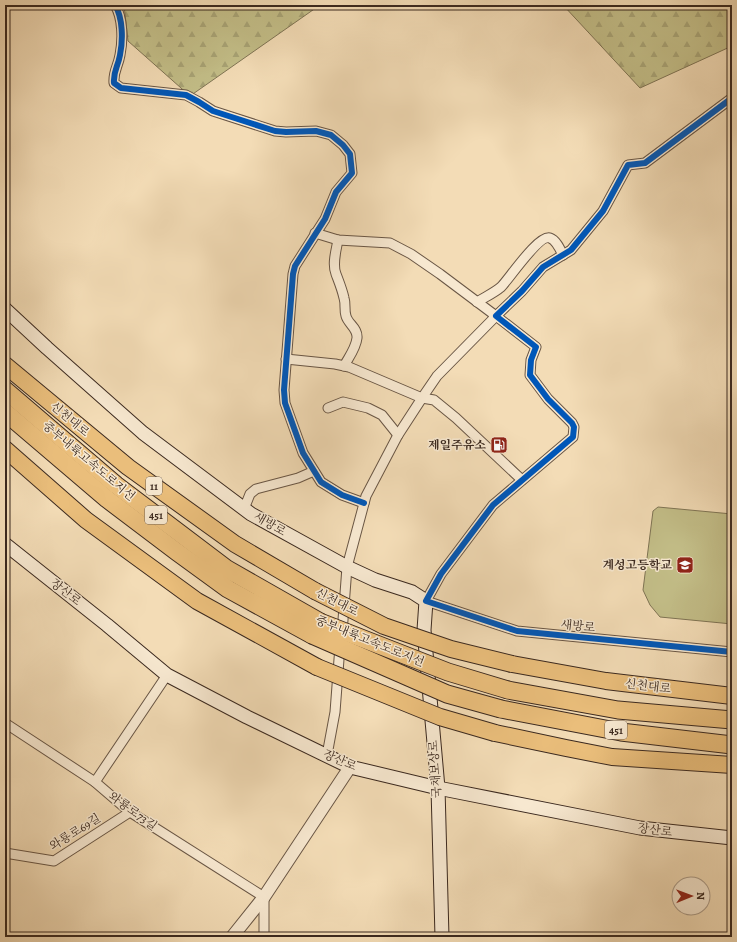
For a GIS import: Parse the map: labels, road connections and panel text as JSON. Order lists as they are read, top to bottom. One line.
{"streets":{"highway":["신천대로","중부내륙고속도로지선","11","451"],"main road":["새방로","장산로","국채보상로"],"street":["와룡로73길","와룡로69길"]},"crossings":[["새방로","국채보상로"],["장산로","국채보상로"],["와룡로73길","와룡로69길"]],"places":{"fuel station":["제일주유소"],"school or university":["계성고등학교"]},"north":"right"}
